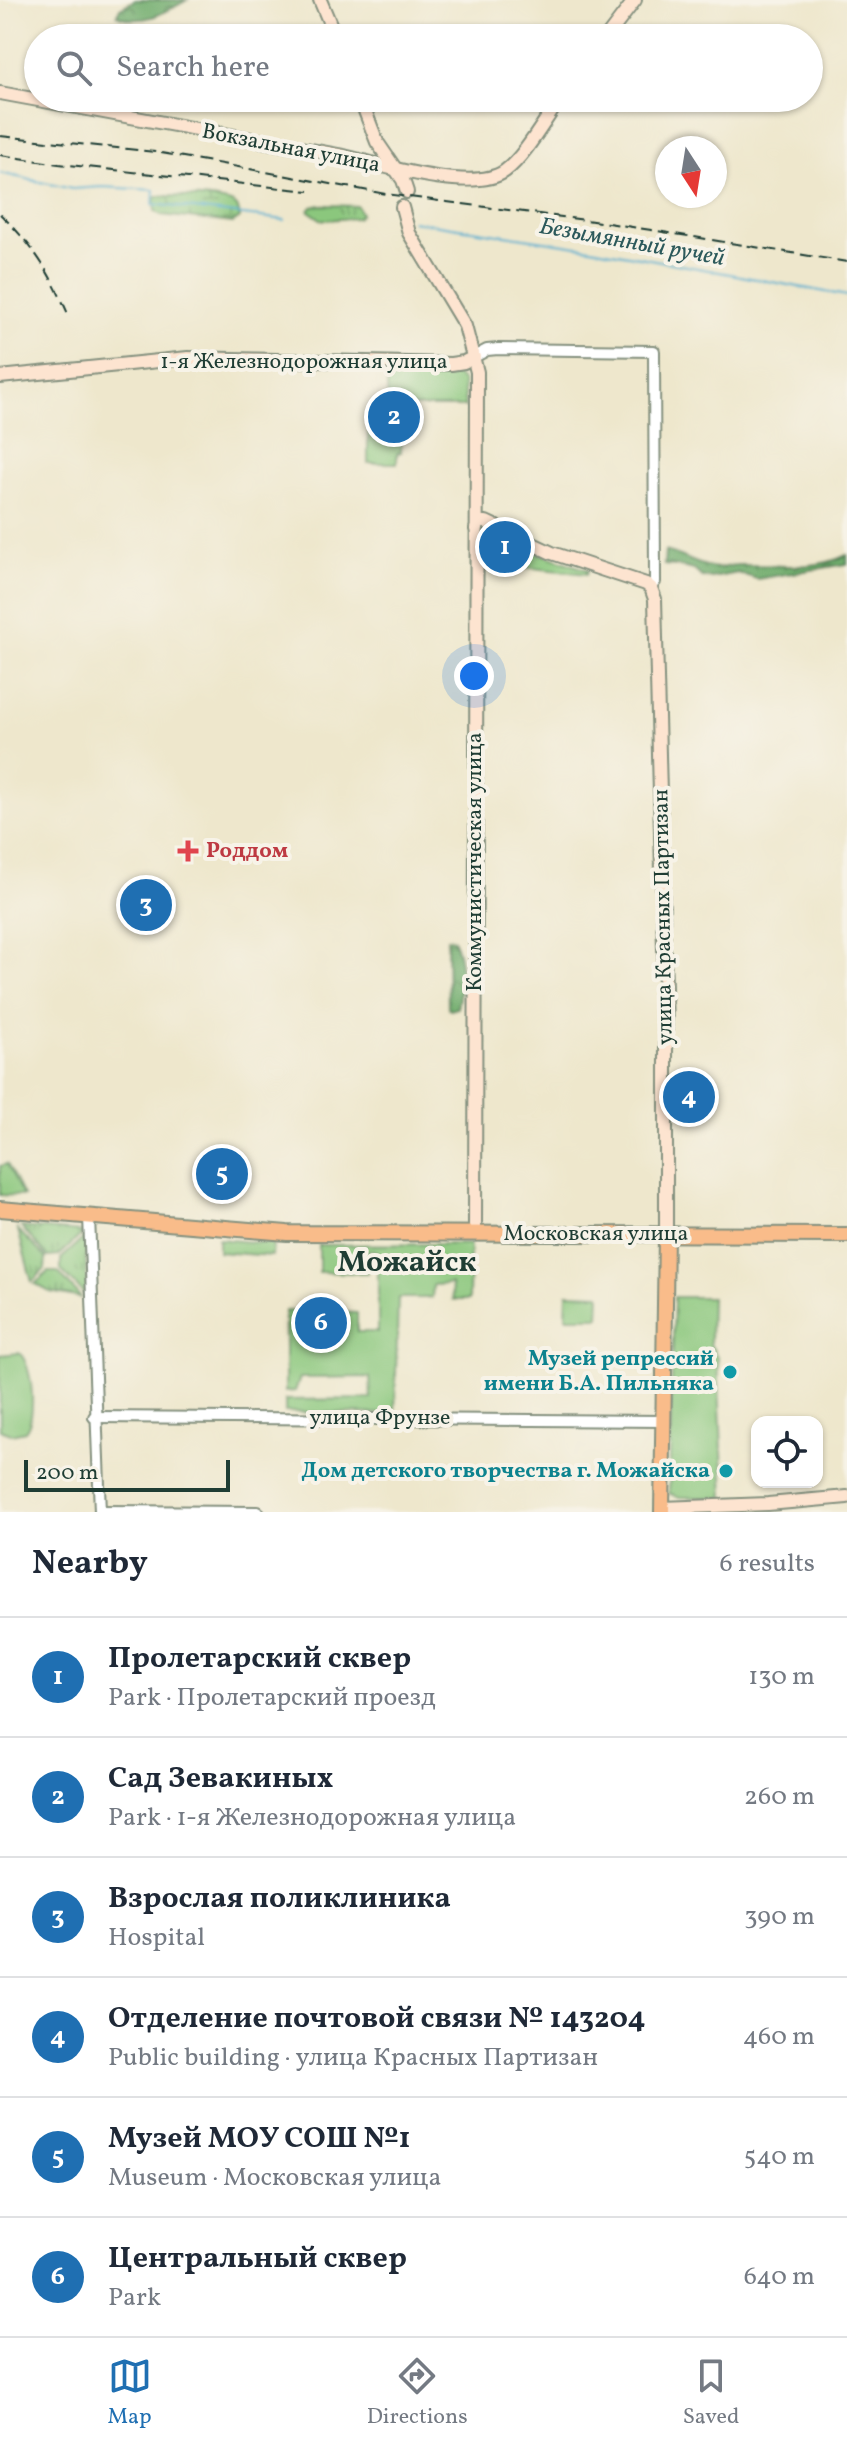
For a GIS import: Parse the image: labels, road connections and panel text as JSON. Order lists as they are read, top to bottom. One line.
{"streets":{"main road":["Вокзальная улица","1-я Железнодорожная улица","Коммунистическая улица","улица Красных Партизан","Московская улица"],"street":["улица Фрунзе"]},"crossings":[["1-я Железнодорожная улица","Коммунистическая улица"],["1-я Железнодорожная улица","улица Красных Партизан"],["Коммунистическая улица","Московская улица"],["улица Красных Партизан","Московская улица"]],"districts":["Можайск"],"water":["Безымянный ручей"],"places":{"health":["Роддом"],"other":["Музей репрессий имени Б.А. Пильняка","Дом детского творчества г. Можайска"]},"scale_bar":"200 m","north":"bottom","page":{"search":"Search here","pins":["2","1","3","4","5","6"],"scale":"200 m","heading":["Nearby","6 results"],"list":[{"mark":"1","name":"Пролетарский сквер","note":"Park · Пролетарский проезд","value":"130 m"},{"mark":"2","name":"Сад Зевакиных","note":"Park · 1-я Железнодорожная улица","value":"260 m"},{"mark":"3","name":"Взрослая поликлиника","note":"Hospital","value":"390 m"},{"mark":"4","name":"Отделение почтовой связи № 143204","note":"Public building · улица Красных Партизан","value":"460 m"},{"mark":"5","name":"Музей МОУ СОШ №1","note":"Museum · Московская улица","value":"540 m"},{"mark":"6","name":"Центральный сквер","note":"Park","value":"640 m"}],"nav":["Map","Directions","Saved"]}}
